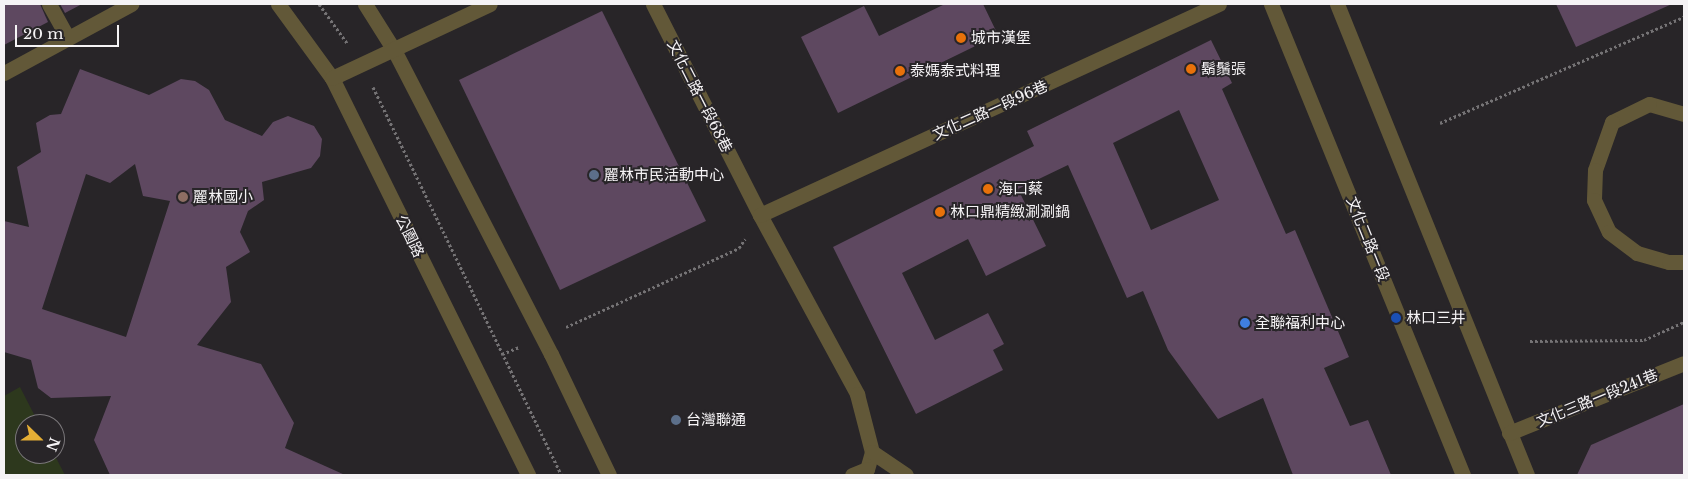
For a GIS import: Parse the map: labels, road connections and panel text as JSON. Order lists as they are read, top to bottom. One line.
{"streets":{"street":["文化二路一段68巷","文化二路一段96巷","公園路","文化二路一段","文化三路一段241巷"]},"crossings":[["文化二路一段68巷","文化二路一段96巷"]],"places":["城市漢堡","鬍鬚張","泰媽泰式料理","麗林市民活動中心","海口蔡","麗林國小","林口鼎精緻涮涮鍋","林口三井","全聯福利中心","台灣聯通"],"scale_bar":"20 m","north":"right"}
